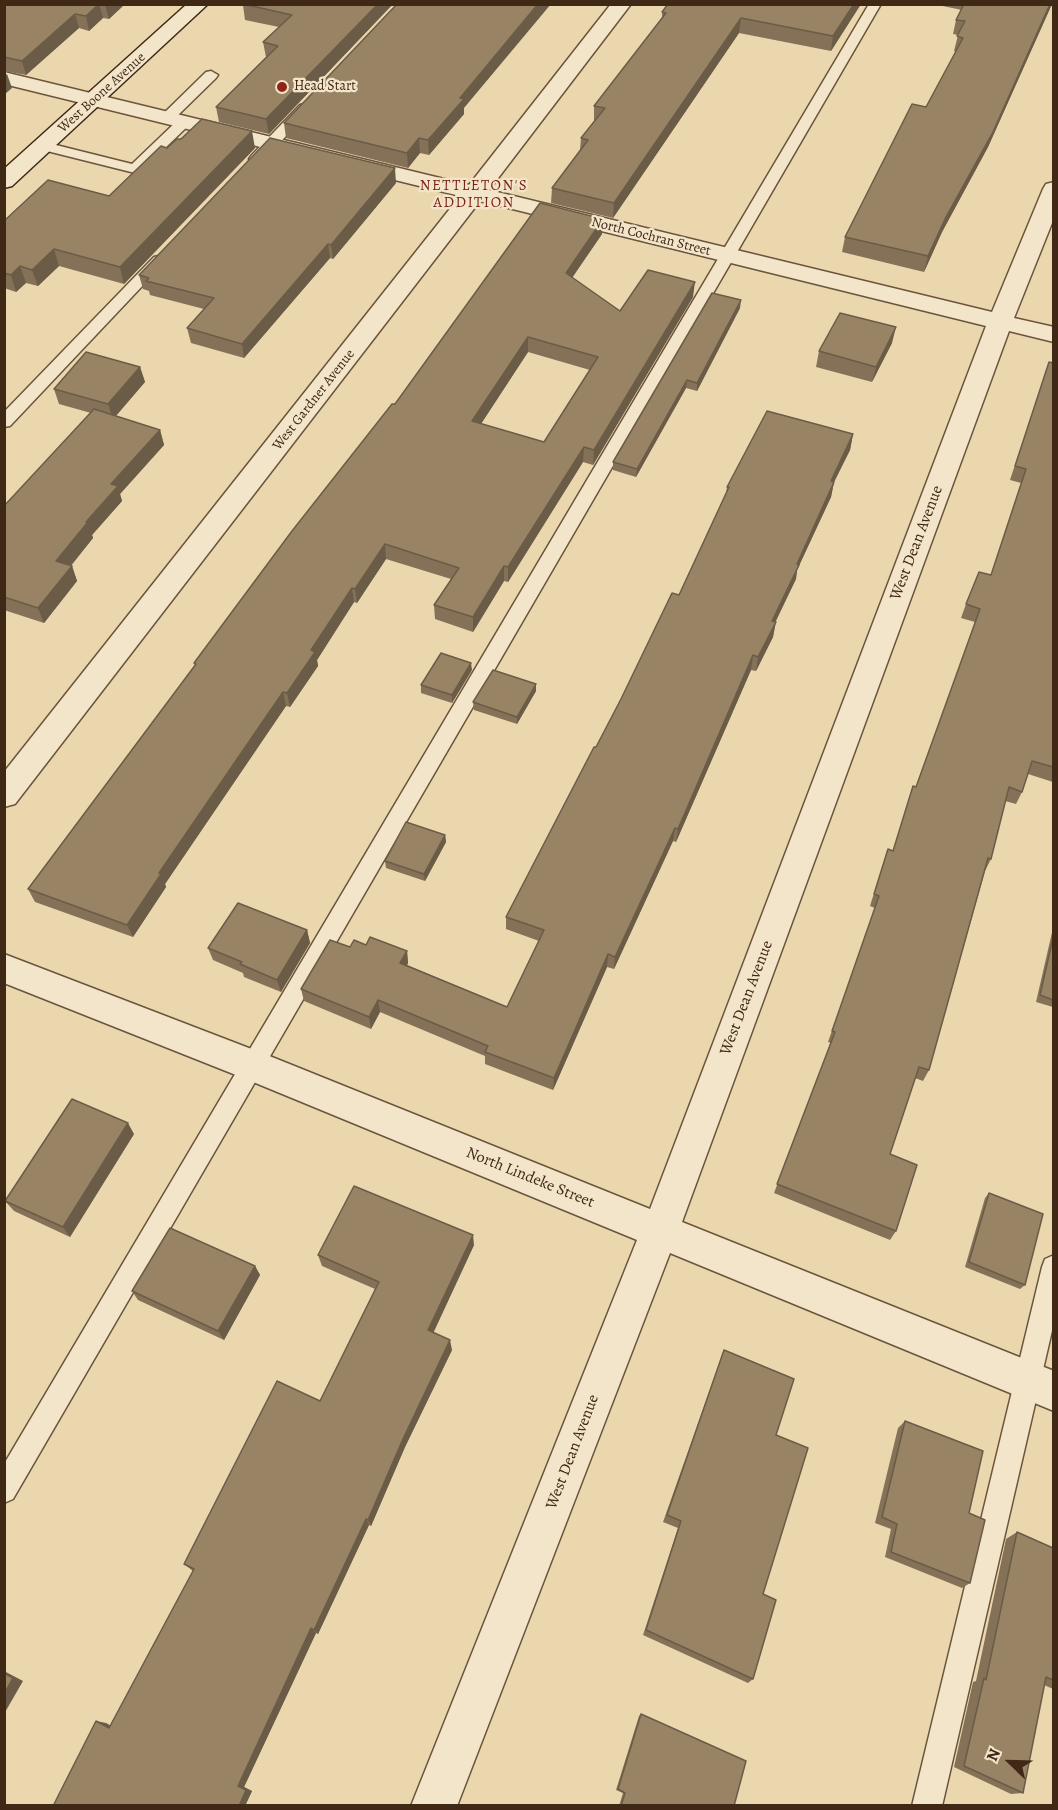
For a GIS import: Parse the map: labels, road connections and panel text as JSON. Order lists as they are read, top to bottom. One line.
{"streets":{"street":["West Boone Avenue","North Cochran Street","West Gardner Avenue","West Dean Avenue","North Lindeke Street"]},"crossings":[["West Boone Avenue","North Cochran Street"],["North Cochran Street","West Gardner Avenue"],["North Cochran Street","West Dean Avenue"],["West Dean Avenue","North Lindeke Street"]],"districts":["NETTLETON'S ADDITION"],"places":["Head Start"],"north":"top left"}
